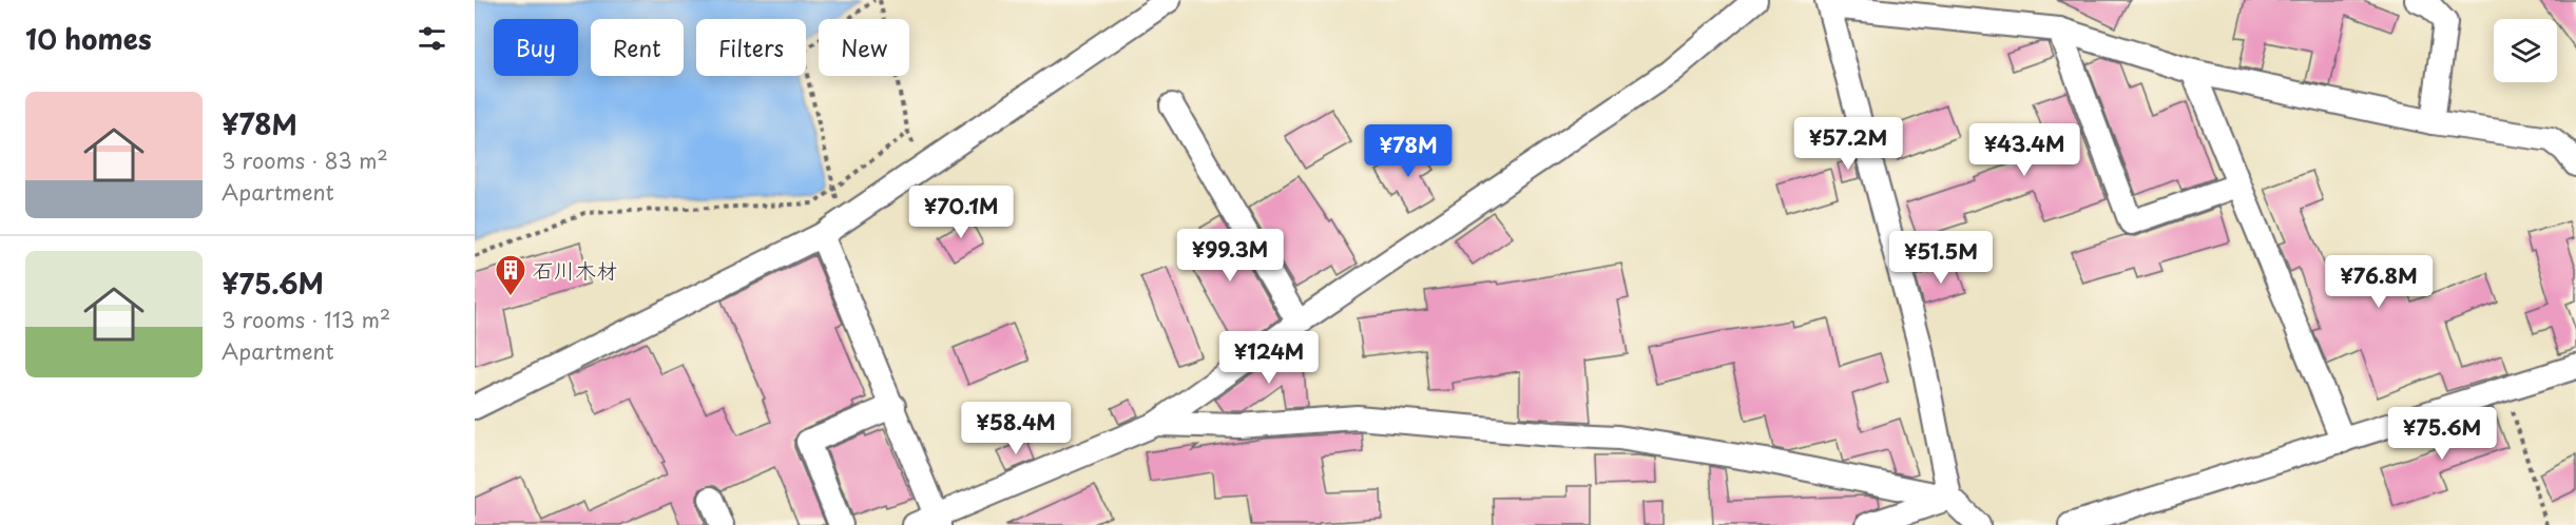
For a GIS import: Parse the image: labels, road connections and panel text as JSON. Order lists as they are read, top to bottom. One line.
{"places":{"building":["石川木材"]},"page":{"heading":"10 homes","chip":["Buy","Rent","Filters","New"],"list":[{"name":"¥78M","note":"3 rooms · 83 m² · Apartment"},{"name":"¥75.6M","note":"3 rooms · 113 m² · Apartment"}],"price":["¥57.2M","¥43.4M","¥78M","¥70.1M","¥99.3M","¥51.5M","¥76.8M","¥124M","¥58.4M","¥75.6M"]}}
